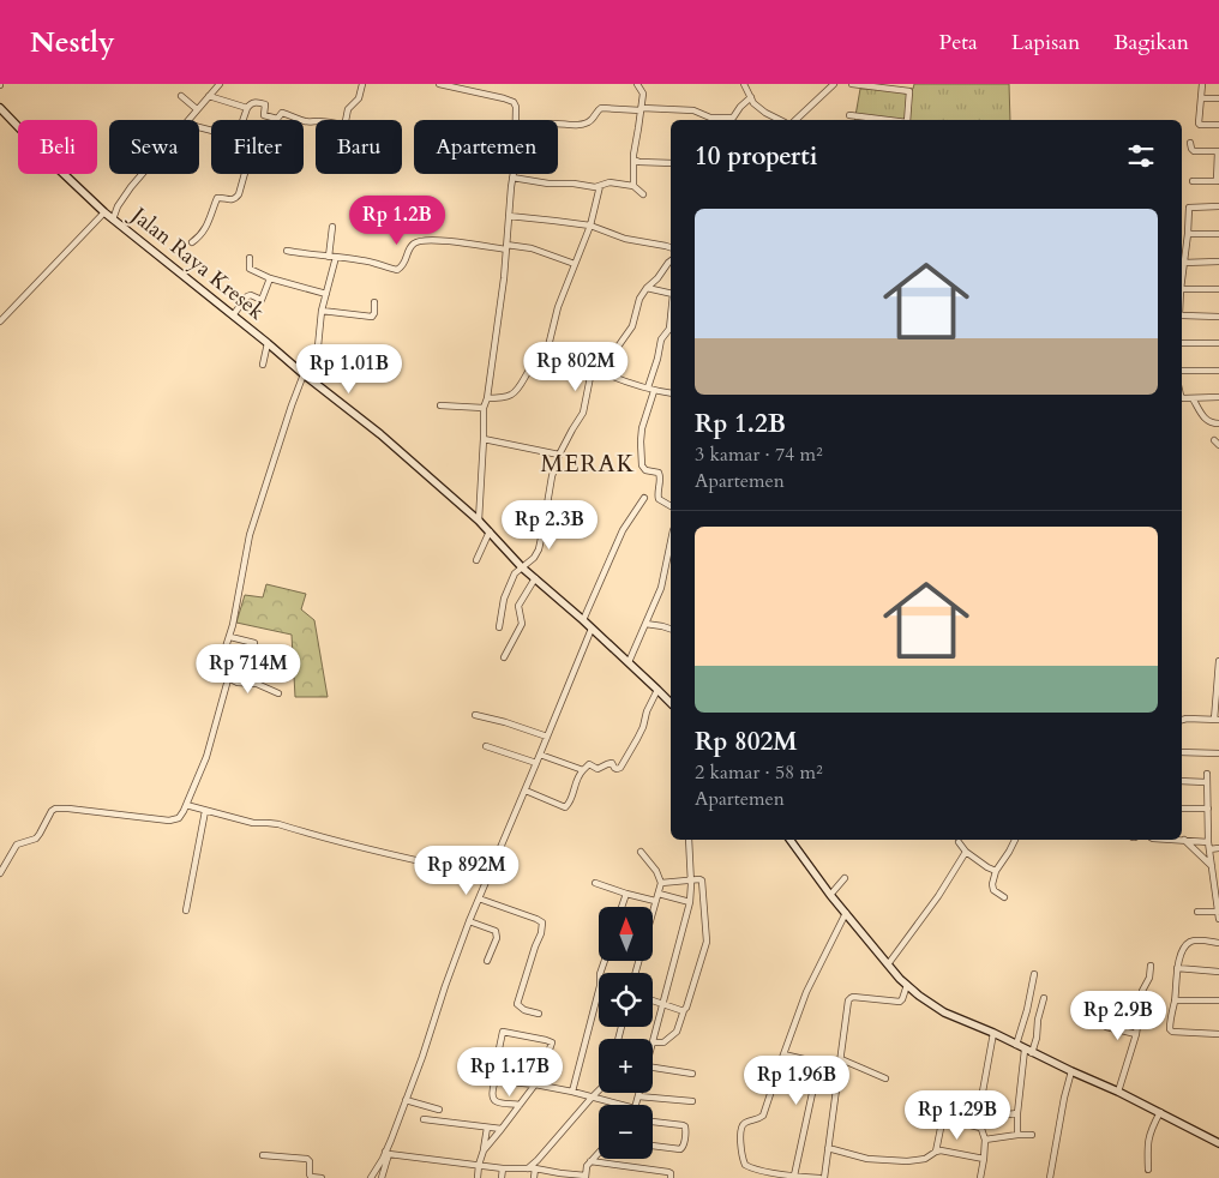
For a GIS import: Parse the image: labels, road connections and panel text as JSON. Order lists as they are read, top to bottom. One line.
{"streets":{"main road":["Jalan Raya Kresek"]},"districts":["MERAK"],"north":"top","page":{"header":"Nestly","nav":["Peta","Lapisan","Bagikan"],"chip":["Beli","Sewa","Filter","Baru","Apartemen"],"heading":"10 properti","list":[{"name":"Rp 1.2B","note":"3 kamar · 74 m² · Apartemen"},{"name":"Rp 802M","note":"2 kamar · 58 m² · Apartemen"}],"price":["Rp 1.2B","Rp 802M","Rp 1.01B","Rp 2.3B","Rp 714M","Rp 892M","Rp 2.9B","Rp 1.17B","Rp 1.96B","Rp 1.29B"],"map_buttons":["+","−"]}}
